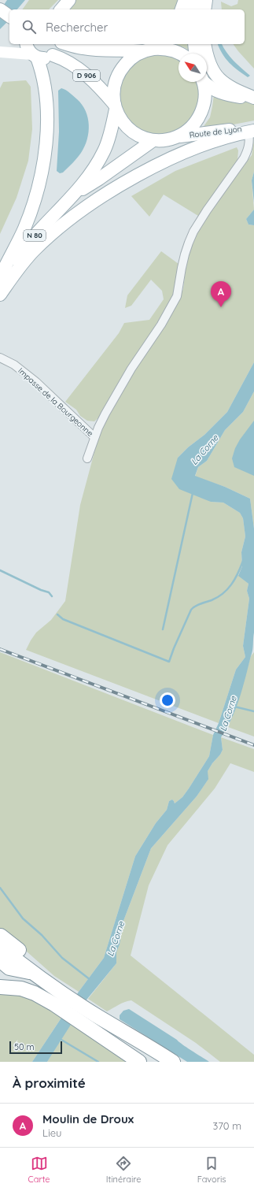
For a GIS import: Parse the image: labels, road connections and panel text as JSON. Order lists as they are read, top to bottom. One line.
{"streets":{"main road":["D 906","Route de Lyon","N 80"],"street":["Impasse de la Bourgeonne"]},"crossings":[["D 906","N 80"],["Route de Lyon","N 80"]],"water":["La Corne"],"scale_bar":"50 m","north":"top left","page":{"search":"Rechercher","pins":"A","scale":"50 m","heading":"À proximité","list":[{"mark":"A","name":"Moulin de Droux","note":"Lieu","value":"370 m"}],"nav":["Carte","Itinéraire","Favoris"]}}
